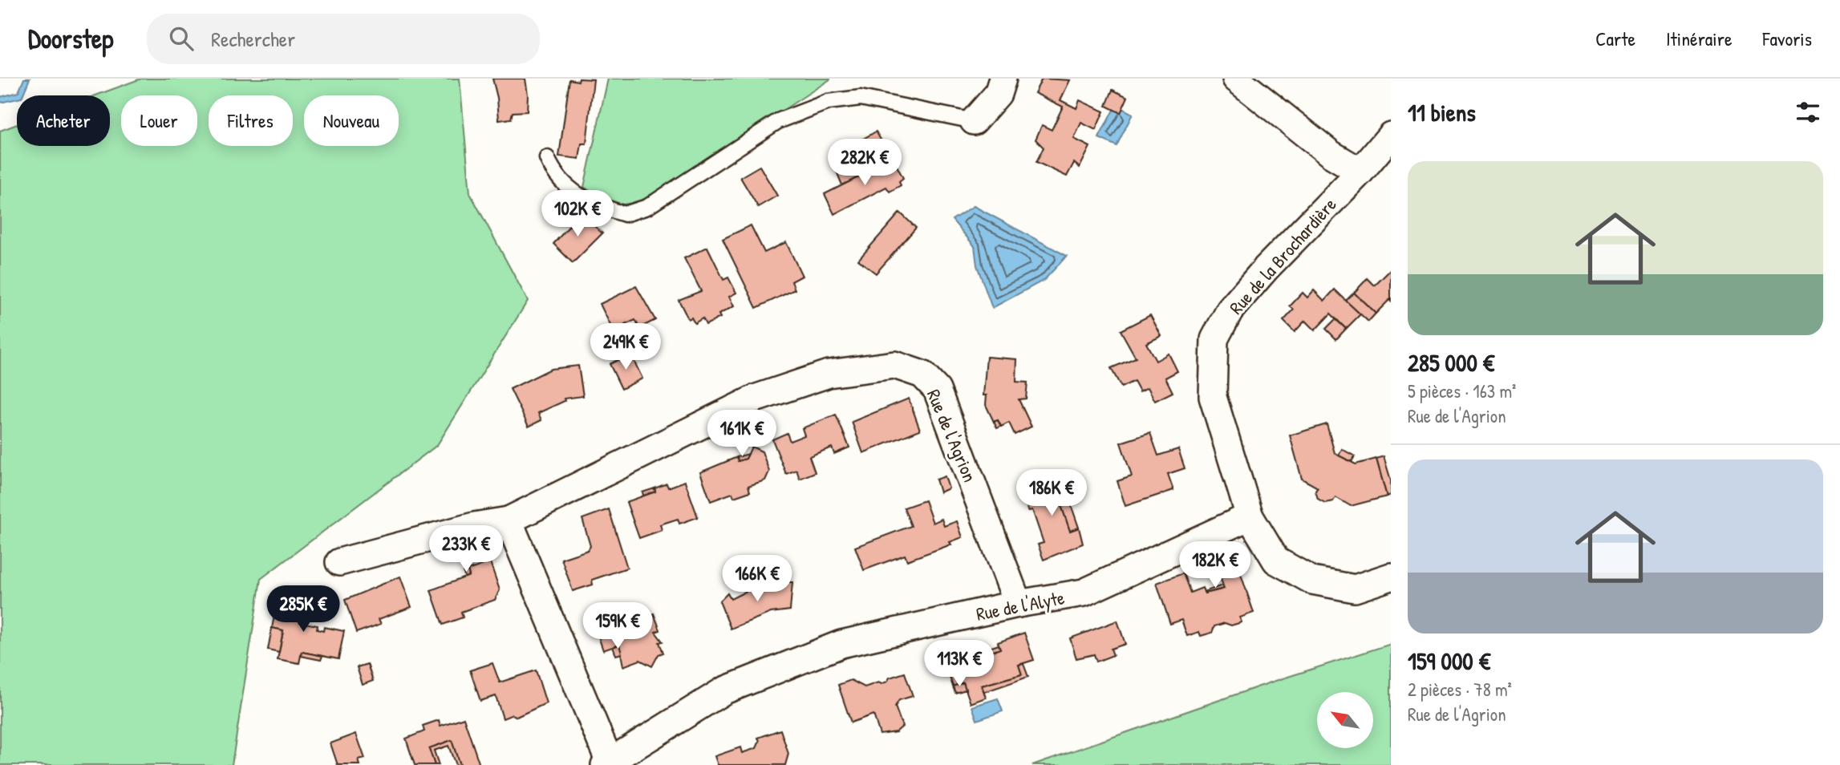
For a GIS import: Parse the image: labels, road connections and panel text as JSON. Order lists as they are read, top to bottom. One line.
{"streets":{"street":["Rue de la Brochardière","Rue de l'Agrion","Rue de l'Alyte"]},"crossings":[["Rue de la Brochardière","Rue de l'Alyte"],["Rue de l'Agrion","Rue de l'Alyte"]],"north":"top left","page":{"header":"Doorstep","search":"Rechercher","nav":["Carte","Itinéraire","Favoris"],"heading":"11 biens","chip":["Acheter","Louer","Filtres","Nouveau"],"price":["282K €","102K €","249K €","161K €","186K €","233K €","182K €","166K €","285K €","159K €","113K €"],"list":[{"name":"285 000 €","note":"5 pièces · 163 m² · Rue de l'Agrion"},{"name":"159 000 €","note":"2 pièces · 78 m² · Rue de l'Agrion"}]}}
